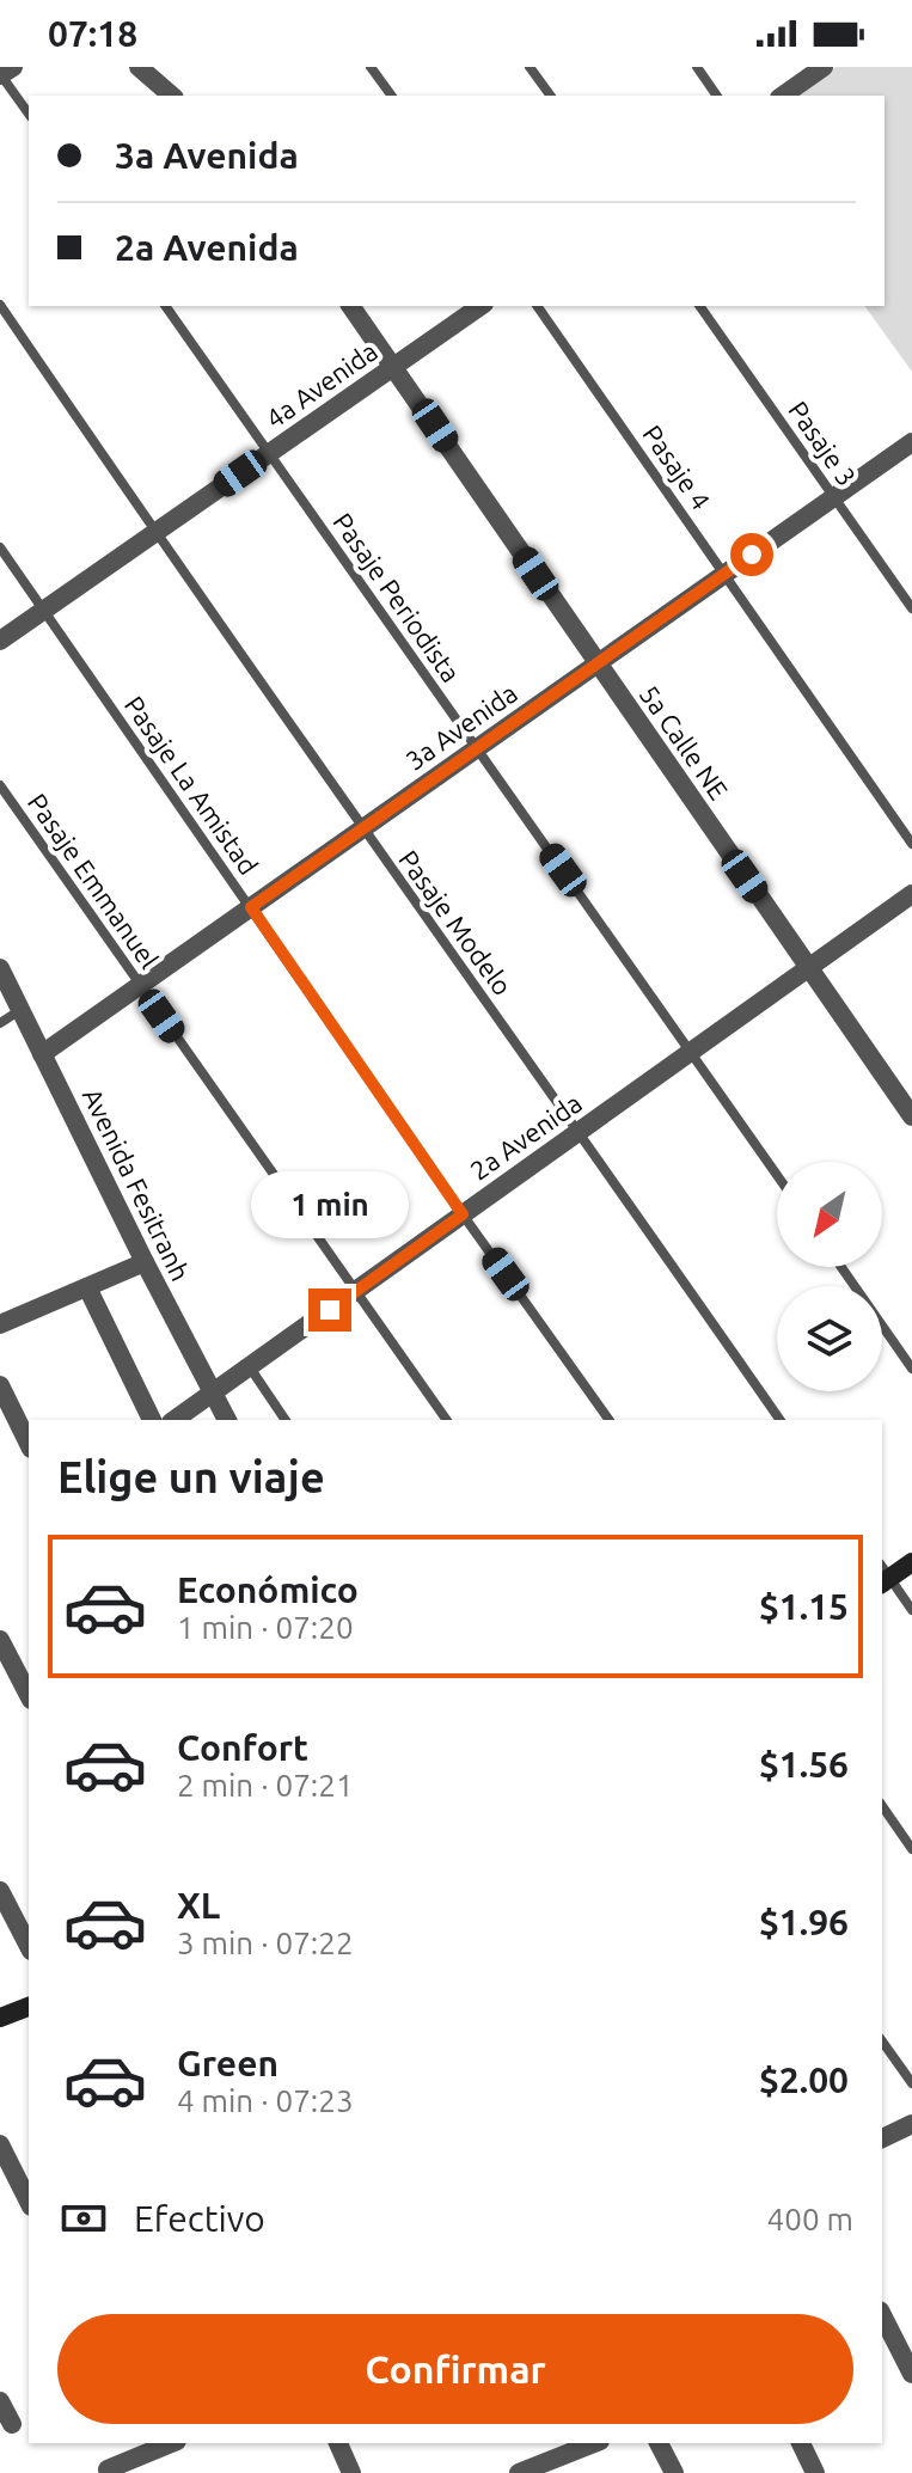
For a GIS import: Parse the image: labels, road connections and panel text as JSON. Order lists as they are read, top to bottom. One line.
{"streets":{"street":["4a Avenida","3a Avenida","5a Calle NE","2a Avenida","Avenida Fesitranh"],"lane":["Pasaje 3","Pasaje 4","Pasaje Periodista","Pasaje La Amistad","Pasaje Emmanuel","Pasaje Modelo"]},"crossings":[["4a Avenida","Pasaje Periodista"],["4a Avenida","5a Calle NE"],["4a Avenida","Pasaje La Amistad"],["4a Avenida","Pasaje Modelo"],["Pasaje 3","3a Avenida"],["Pasaje 4","3a Avenida"],["Pasaje Periodista","3a Avenida"],["Pasaje Periodista","2a Avenida"],["3a Avenida","5a Calle NE"],["3a Avenida","Pasaje La Amistad"],["3a Avenida","Pasaje Emmanuel"],["3a Avenida","Pasaje Modelo"],["3a Avenida","Avenida Fesitranh"],["5a Calle NE","2a Avenida"],["Pasaje La Amistad","2a Avenida"],["Pasaje Emmanuel","2a Avenida"],["Pasaje Modelo","2a Avenida"],["2a Avenida","Avenida Fesitranh"]],"north":"bottom left","page":{"status":"07:18","banner":["3a Avenida","2a Avenida"],"bubble":"1 min","heading":"Elige un viaje","list":[{"name":"Económico","note":"1 min · 07:20","value":"$1.15"},{"name":"Confort","note":"2 min · 07:21","value":"$1.56"},{"name":"XL","note":"3 min · 07:22","value":"$1.96"},{"name":"Green","note":"4 min · 07:23","value":"$2.00"}],"pay":["Efectivo","400 m"],"buttons":"Confirmar"}}
